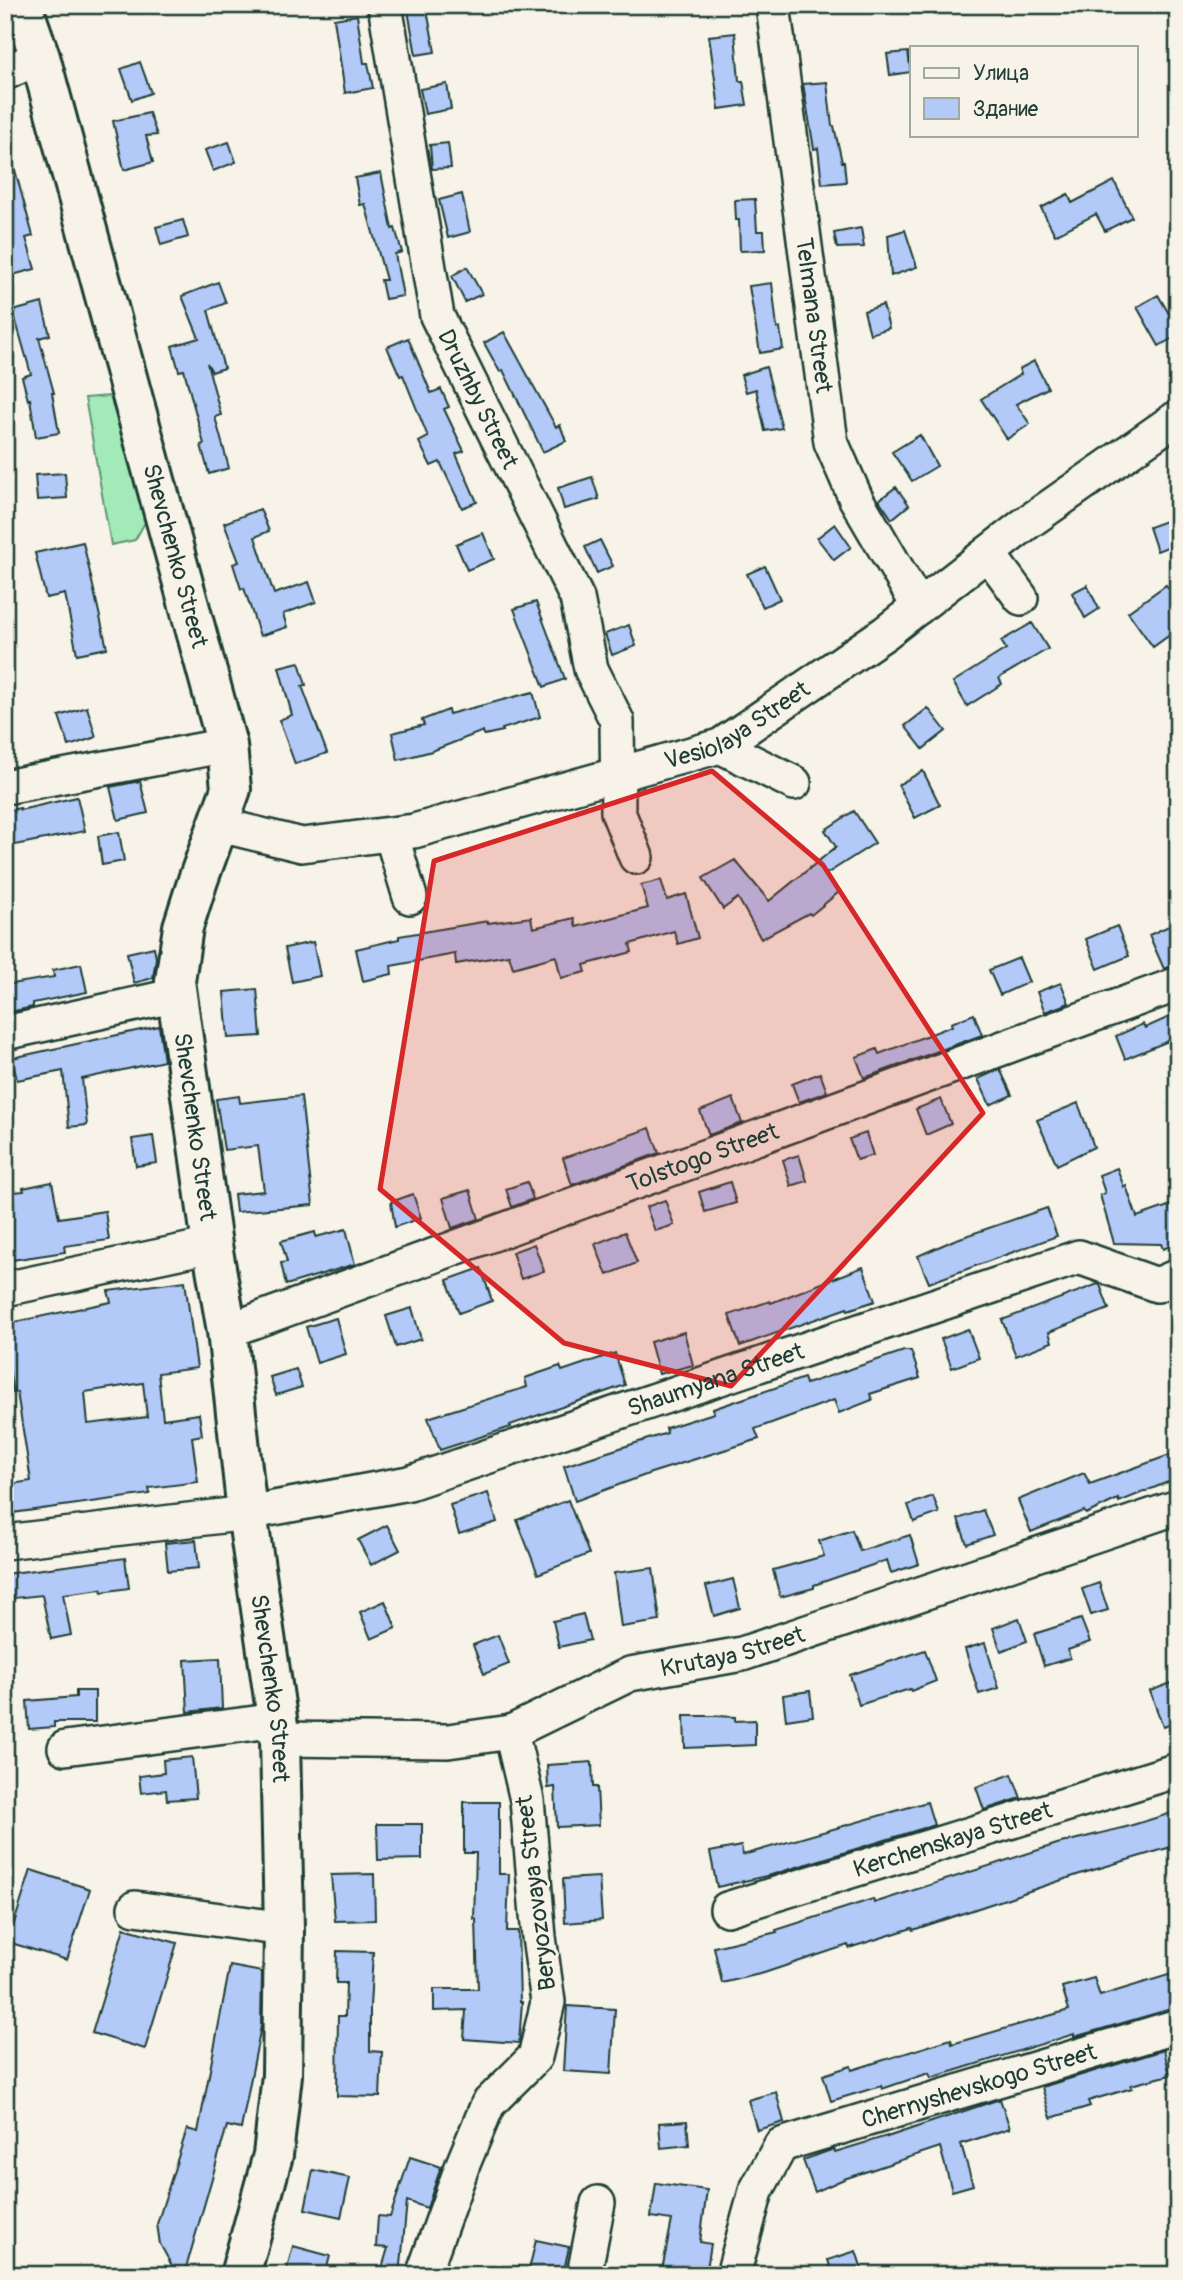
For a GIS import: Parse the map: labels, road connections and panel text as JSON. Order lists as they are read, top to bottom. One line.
{"streets":{"main road":["Shevchenko Street"],"street":["Telmana Street","Druzhby Street","Vesiolaya Street","Tolstogo Street","Shaumyana Street","Krutaya Street","Kerchenskaya Street","Beryozovaya Street","Chernyshevskogo Street"]},"crossings":[["Telmana Street","Vesiolaya Street"],["Druzhby Street","Vesiolaya Street"],["Shevchenko Street","Vesiolaya Street"],["Shevchenko Street","Tolstogo Street"],["Shevchenko Street","Shaumyana Street"],["Shevchenko Street","Krutaya Street"],["Krutaya Street","Beryozovaya Street"]],"legend":["Улица","Здание"]}
